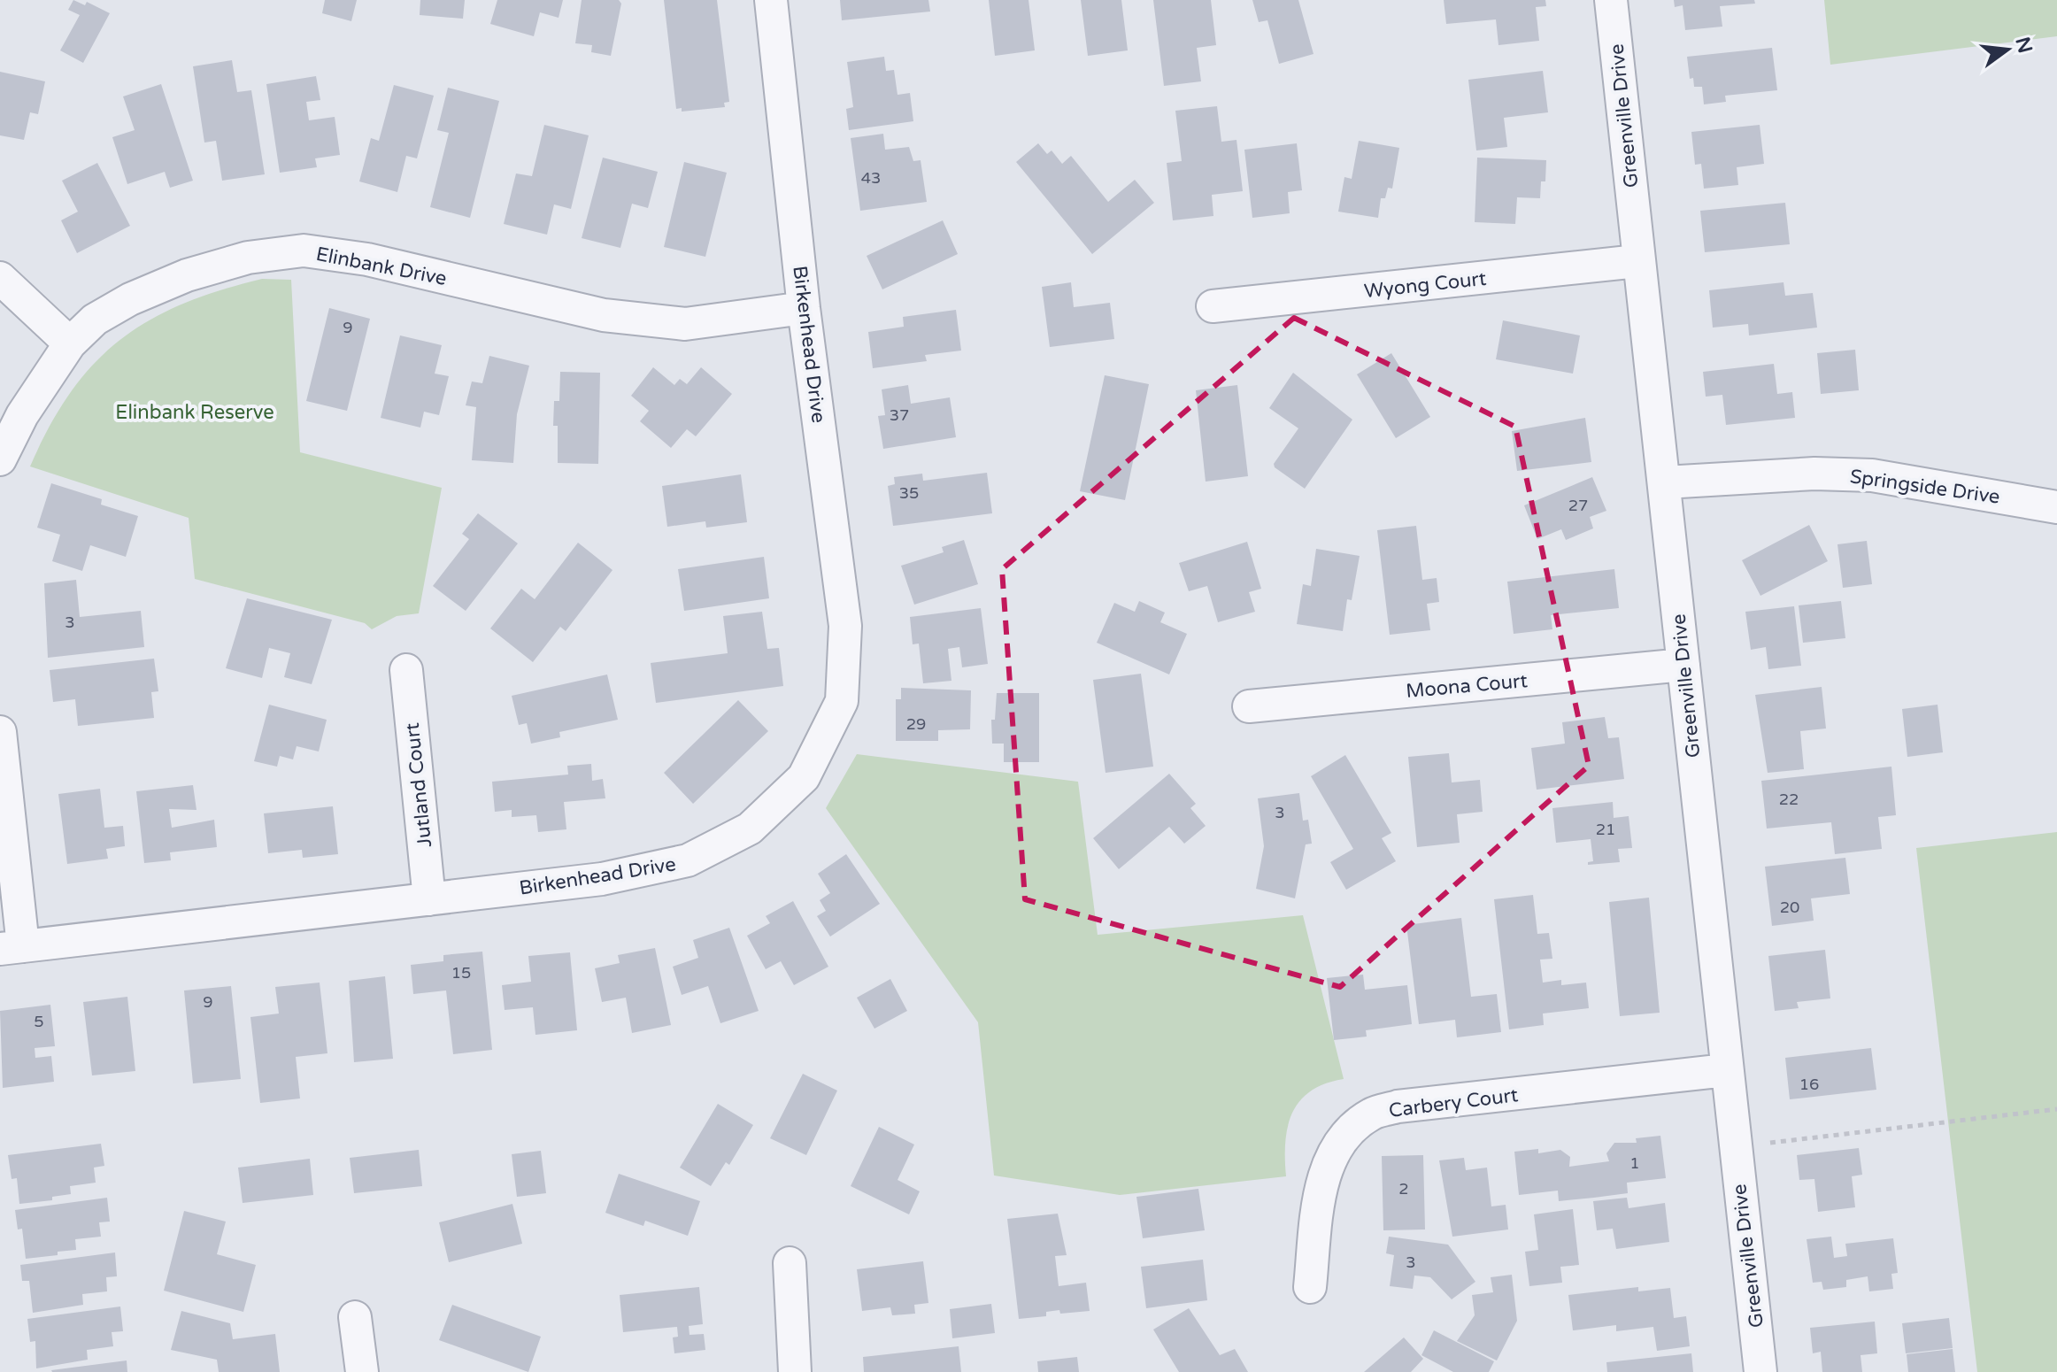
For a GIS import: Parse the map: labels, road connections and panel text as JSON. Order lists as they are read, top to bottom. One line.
{"streets":{"street":["Greenville Drive","Elinbank Drive","Wyong Court","Birkenhead Drive","Springside Drive","Moona Court","Jutland Court","Carbery Court"]},"crossings":[["Greenville Drive","Wyong Court"],["Greenville Drive","Springside Drive"],["Greenville Drive","Moona Court"],["Greenville Drive","Carbery Court"],["Elinbank Drive","Birkenhead Drive"],["Birkenhead Drive","Jutland Court"]],"parks":["Elinbank Reserve"],"house_numbers":["43","9","37","35","27","3","29","22","3","21","20","15","9","5","16","1","2","3"],"north":"right"}
